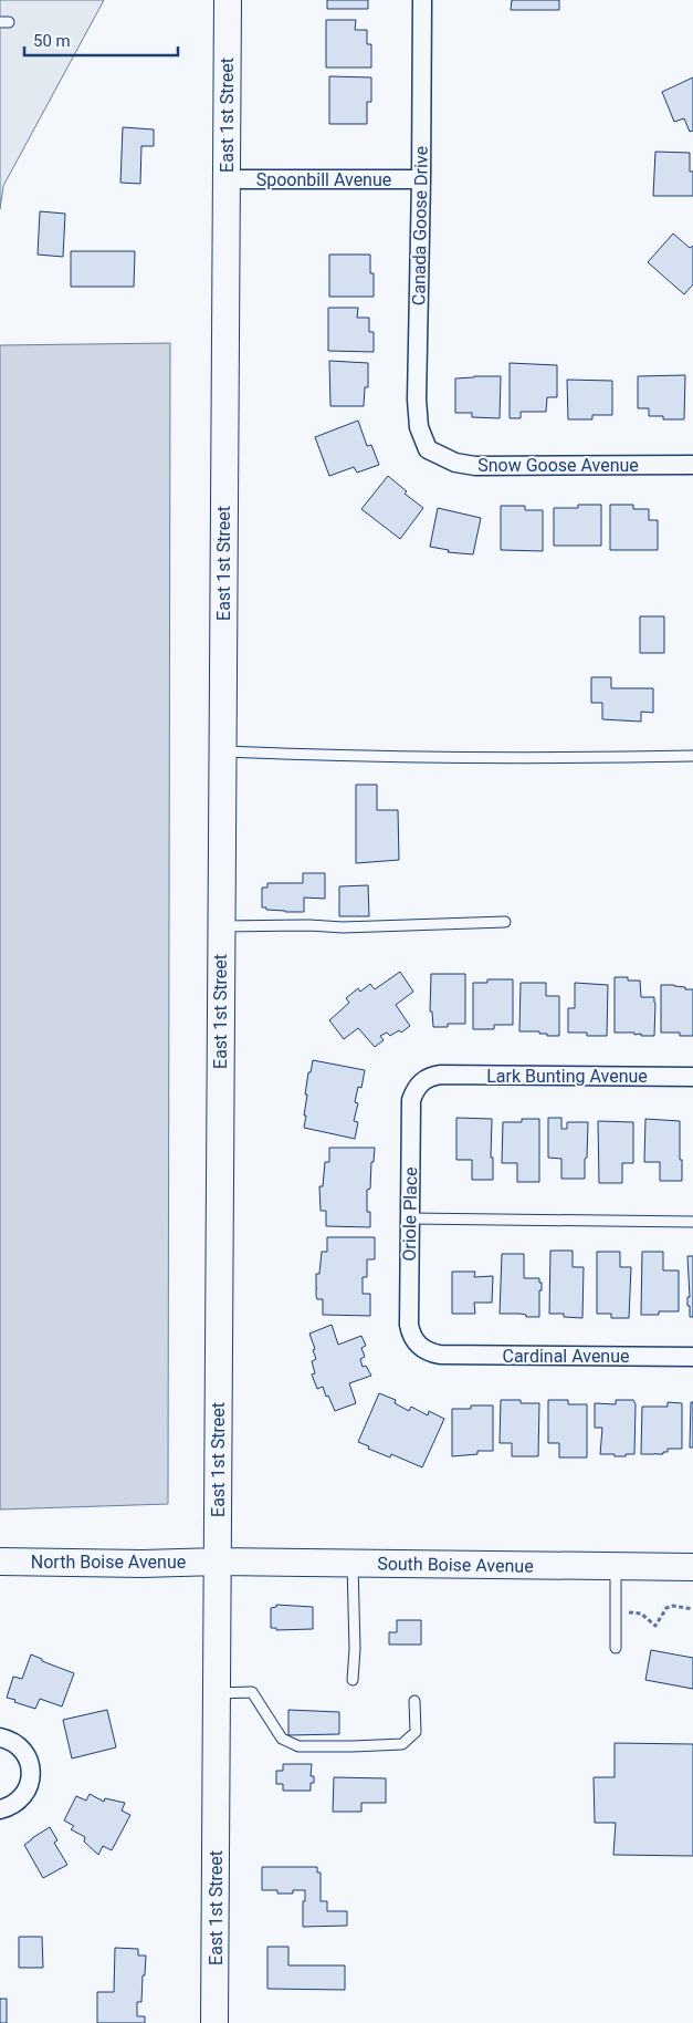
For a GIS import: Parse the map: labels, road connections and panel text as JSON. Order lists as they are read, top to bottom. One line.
{"streets":{"main road":["East 1st Street","North Boise Avenue","South Boise Avenue"],"street":["Spoonbill Avenue","Canada Goose Drive","Snow Goose Avenue","Lark Bunting Avenue","Oriole Place","Cardinal Avenue"]},"crossings":[["East 1st Street","Spoonbill Avenue"],["East 1st Street","North Boise Avenue"],["East 1st Street","South Boise Avenue"],["Spoonbill Avenue","Canada Goose Drive"],["Canada Goose Drive","Snow Goose Avenue"],["Lark Bunting Avenue","Oriole Place"],["Oriole Place","Cardinal Avenue"],["North Boise Avenue","South Boise Avenue"]],"scale_bar":"50 m"}
